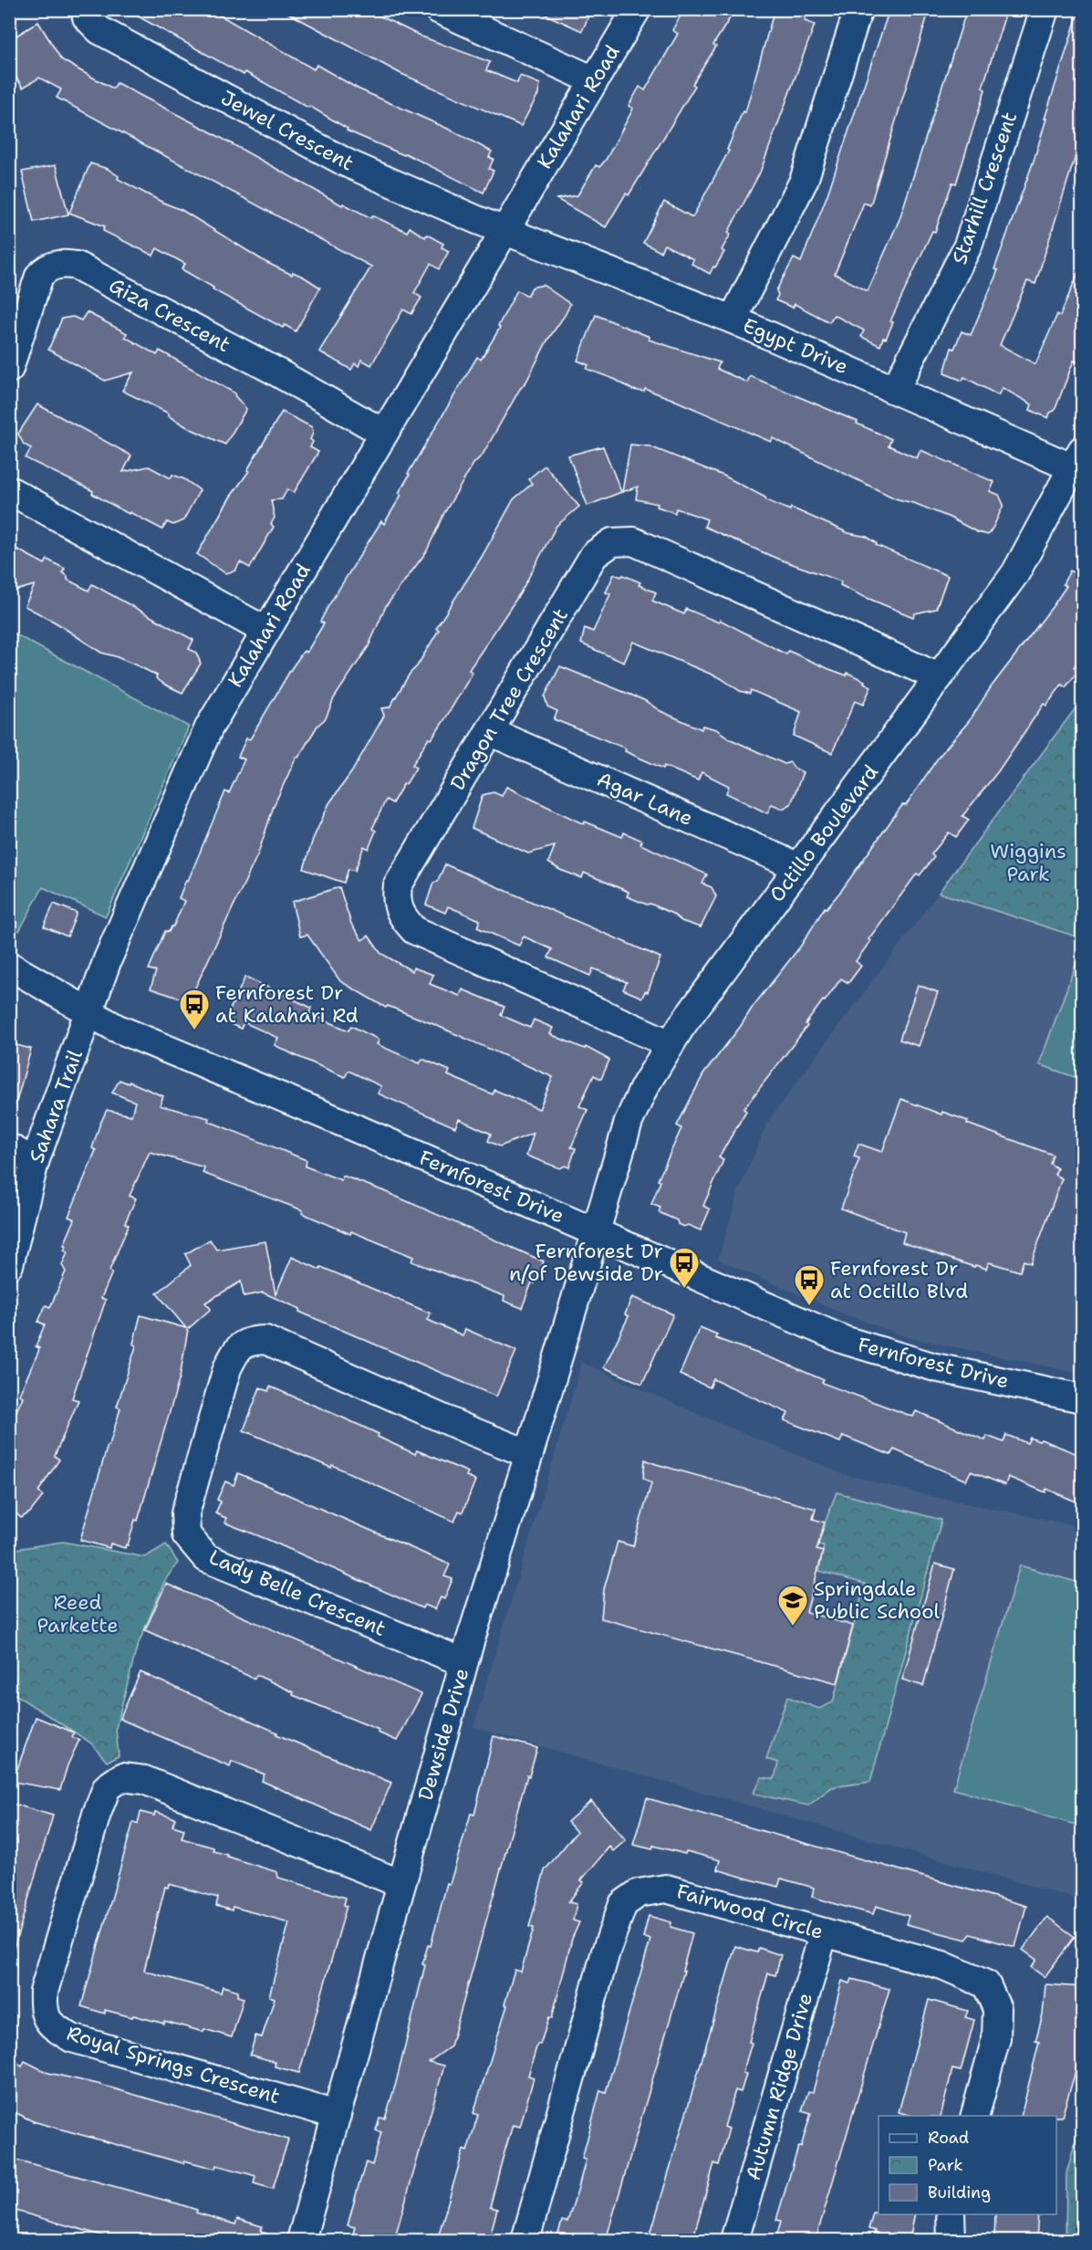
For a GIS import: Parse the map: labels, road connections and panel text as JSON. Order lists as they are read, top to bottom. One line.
{"streets":{"street":["Kalahari Road","Jewel Crescent","Starhill Crescent","Giza Crescent","Egypt Drive","Dragon Tree Crescent","Agar Lane","Octillo Boulevard","Sahara Trail","Fernforest Drive","Lady Belle Crescent","Dewside Drive","Fairwood Circle","Royal Springs Crescent","Autumn Ridge Drive"]},"crossings":[["Kalahari Road","Jewel Crescent"],["Kalahari Road","Giza Crescent"],["Kalahari Road","Egypt Drive"],["Kalahari Road","Sahara Trail"],["Kalahari Road","Fernforest Drive"],["Jewel Crescent","Egypt Drive"],["Starhill Crescent","Egypt Drive"],["Egypt Drive","Octillo Boulevard"],["Dragon Tree Crescent","Agar Lane"],["Dragon Tree Crescent","Octillo Boulevard"],["Agar Lane","Octillo Boulevard"],["Octillo Boulevard","Fernforest Drive"],["Octillo Boulevard","Dewside Drive"],["Sahara Trail","Fernforest Drive"],["Fernforest Drive","Dewside Drive"],["Lady Belle Crescent","Dewside Drive"],["Dewside Drive","Royal Springs Crescent"],["Fairwood Circle","Autumn Ridge Drive"]],"parks":["Wiggins Park","Reed Parkette"],"places":{"bus stop":["Fernforest Dr at Kalahari Rd","Fernforest Dr n/of Dewside Dr","Fernforest Dr at Octillo Blvd"],"school or university":["Springdale Public School"]},"legend":["Road","Park","Building"]}
